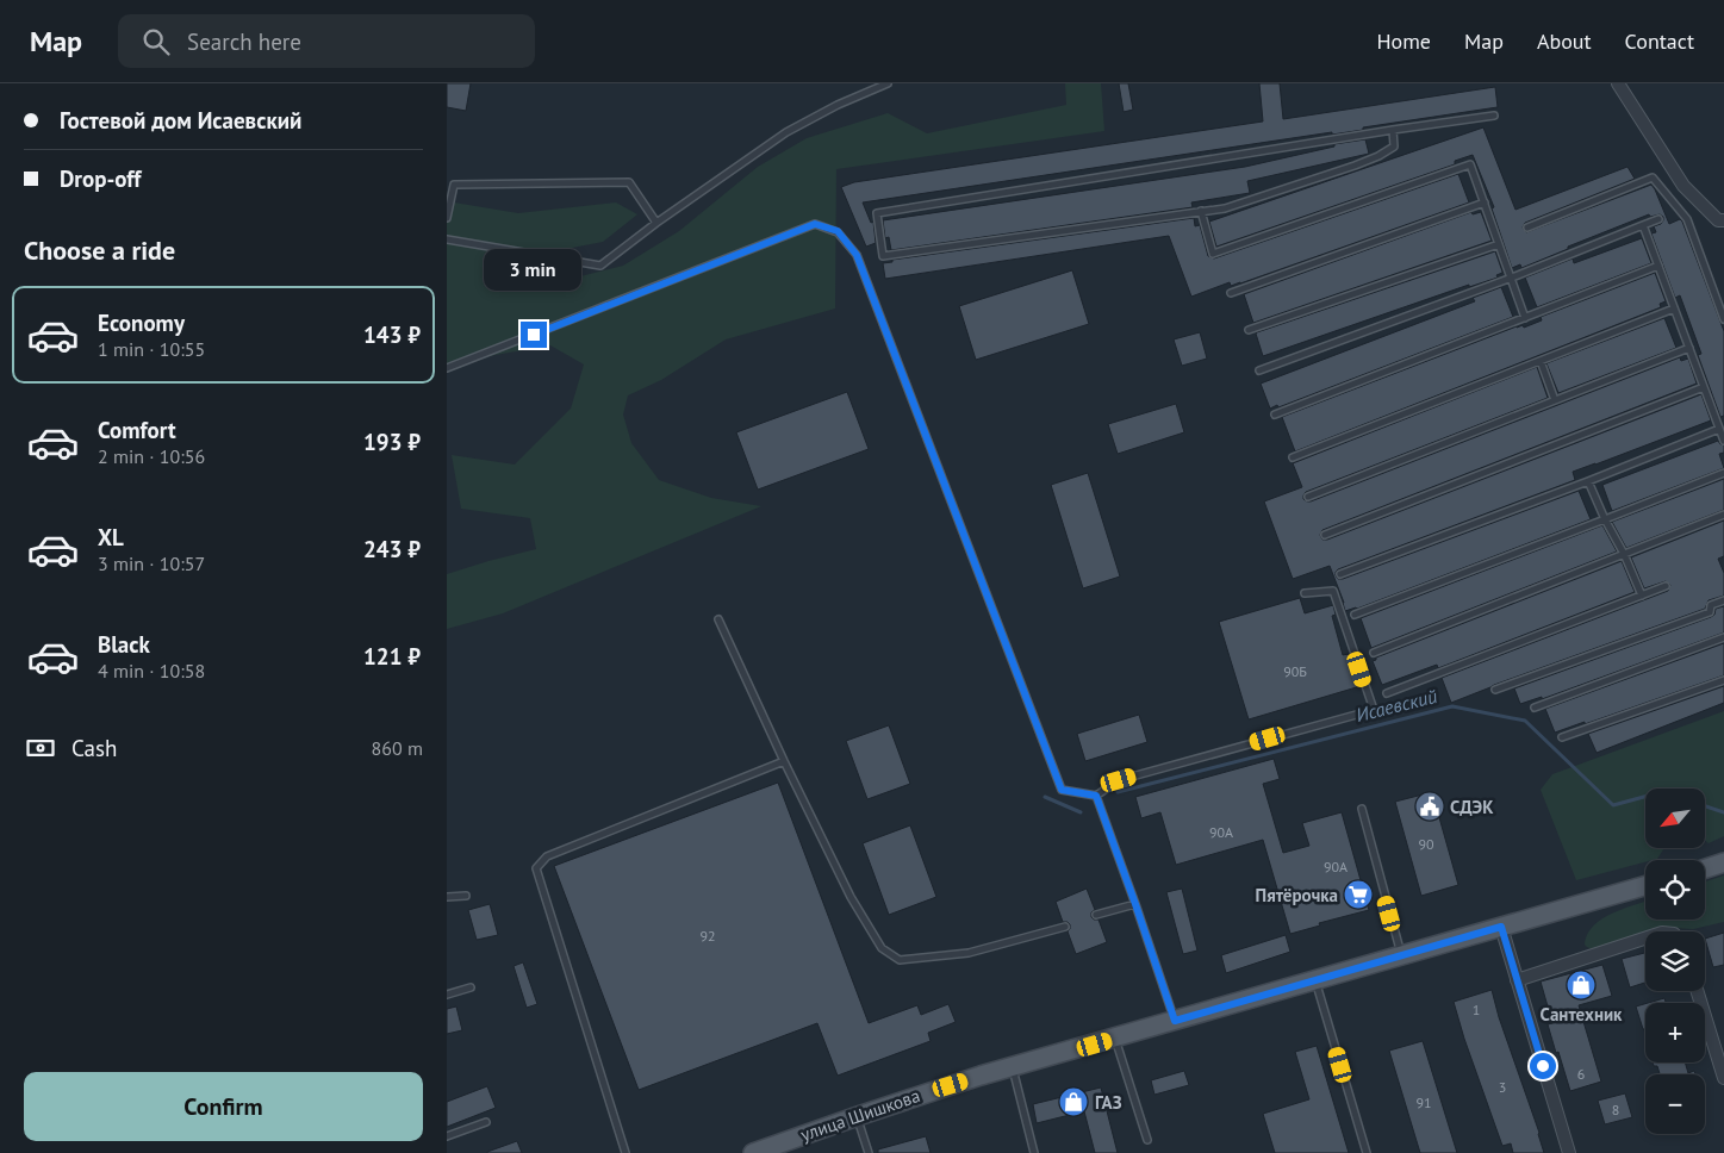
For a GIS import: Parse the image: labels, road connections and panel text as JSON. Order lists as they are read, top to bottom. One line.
{"streets":{"main road":["улица Шишкова"]},"water":["Исаевский"],"places":{"public building":["СДЭК"],"supermarket":["Пятёрочка"],"shop":["Сантехник","ГАЗ"]},"house_numbers":["90Б","90А","90","90А","92","1","6","3","91","8"],"north":"bottom left","page":{"header":"Map","search":"Search here","nav":["Home","Map","About","Contact"],"banner":["Гостевой дом Исаевский","Drop-off"],"heading":"Choose a ride","bubble":"3 min","list":[{"name":"Economy","note":"1 min · 10:55","value":"143 ₽"},{"name":"Comfort","note":"2 min · 10:56","value":"193 ₽"},{"name":"XL","note":"3 min · 10:57","value":"243 ₽"},{"name":"Black","note":"4 min · 10:58","value":"121 ₽"}],"pay":["Cash","860 m"],"map_buttons":["+","−"],"buttons":"Confirm"}}
